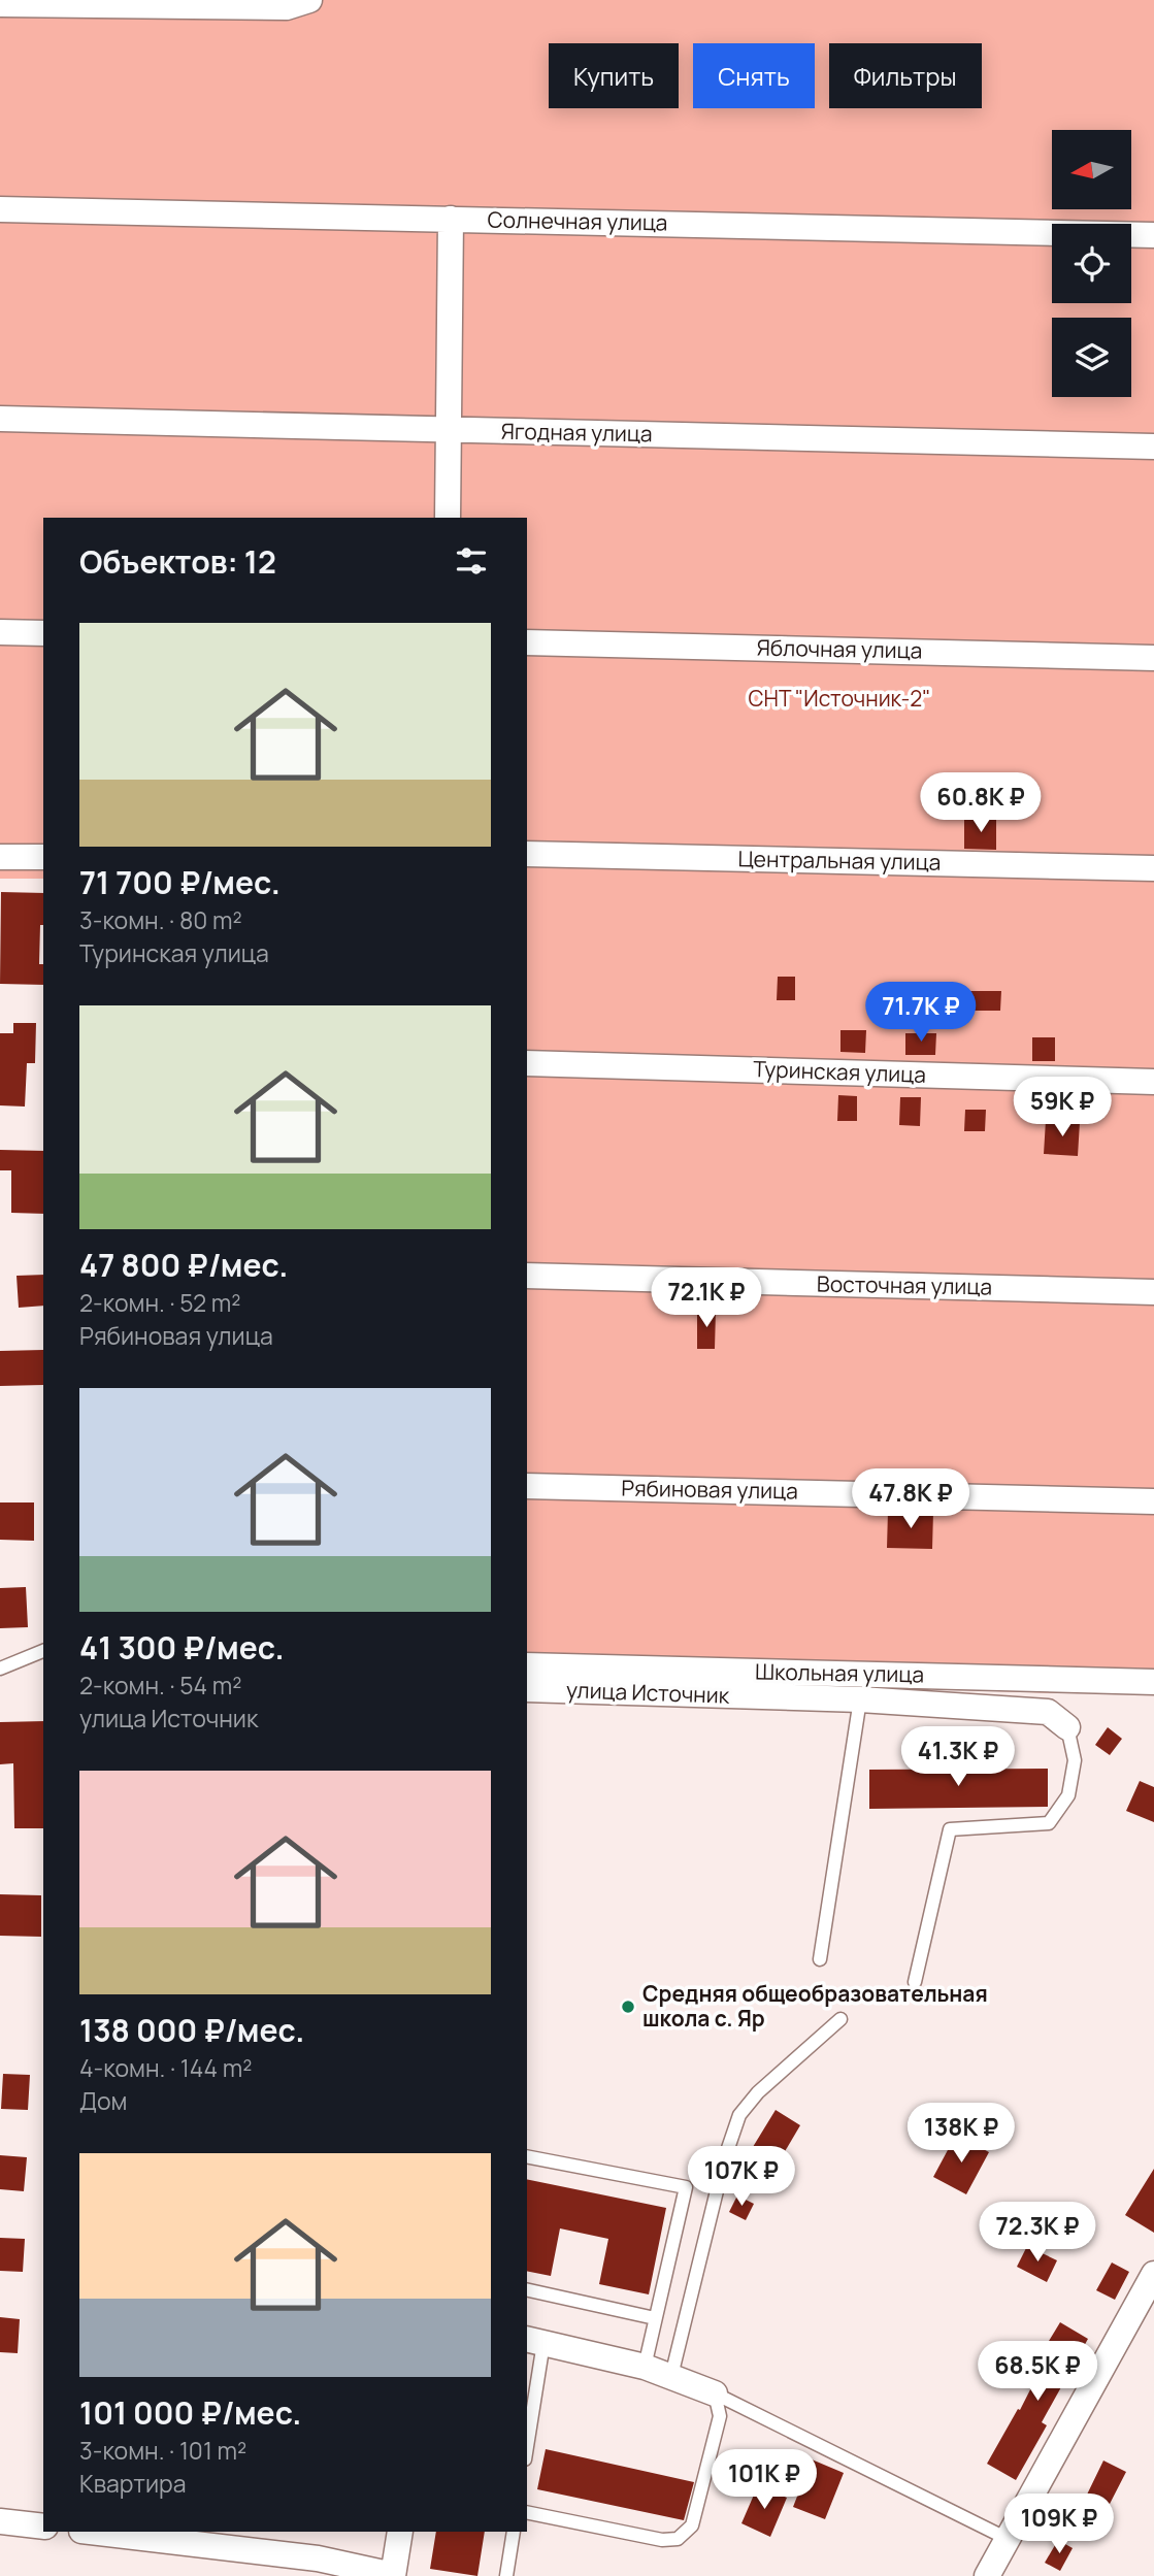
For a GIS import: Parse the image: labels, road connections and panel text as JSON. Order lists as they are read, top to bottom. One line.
{"streets":{"street":["Солнечная улица","Ягодная улица","Яблочная улица","Центральная улица","Туринская улица","Восточная улица","Рябиновая улица","Школьная улица","улица Источник"]},"parks":["СНТ \"Источник-2\""],"places":["Средняя общеобразовательная школа с. Яр"],"north":"left","page":{"chip":["Купить","Снять","Фильтры"],"heading":"Объектов: 12","list":[{"name":"71 700 ₽/мес.","note":"3-комн. · 80 m² · Туринская улица"},{"name":"47 800 ₽/мес.","note":"2-комн. · 52 m² · Рябиновая улица"},{"name":"41 300 ₽/мес.","note":"2-комн. · 54 m² · улица Источник"},{"name":"138 000 ₽/мес.","note":"4-комн. · 144 m² · Дом"},{"name":"101 000 ₽/мес.","note":"3-комн. · 101 m² · Квартира"}],"price":["60.8K ₽","71.7K ₽","59K ₽","72.1K ₽","47.8K ₽","41.3K ₽","138K ₽","107K ₽","72.3K ₽","68.5K ₽","101K ₽","109K ₽"]}}
